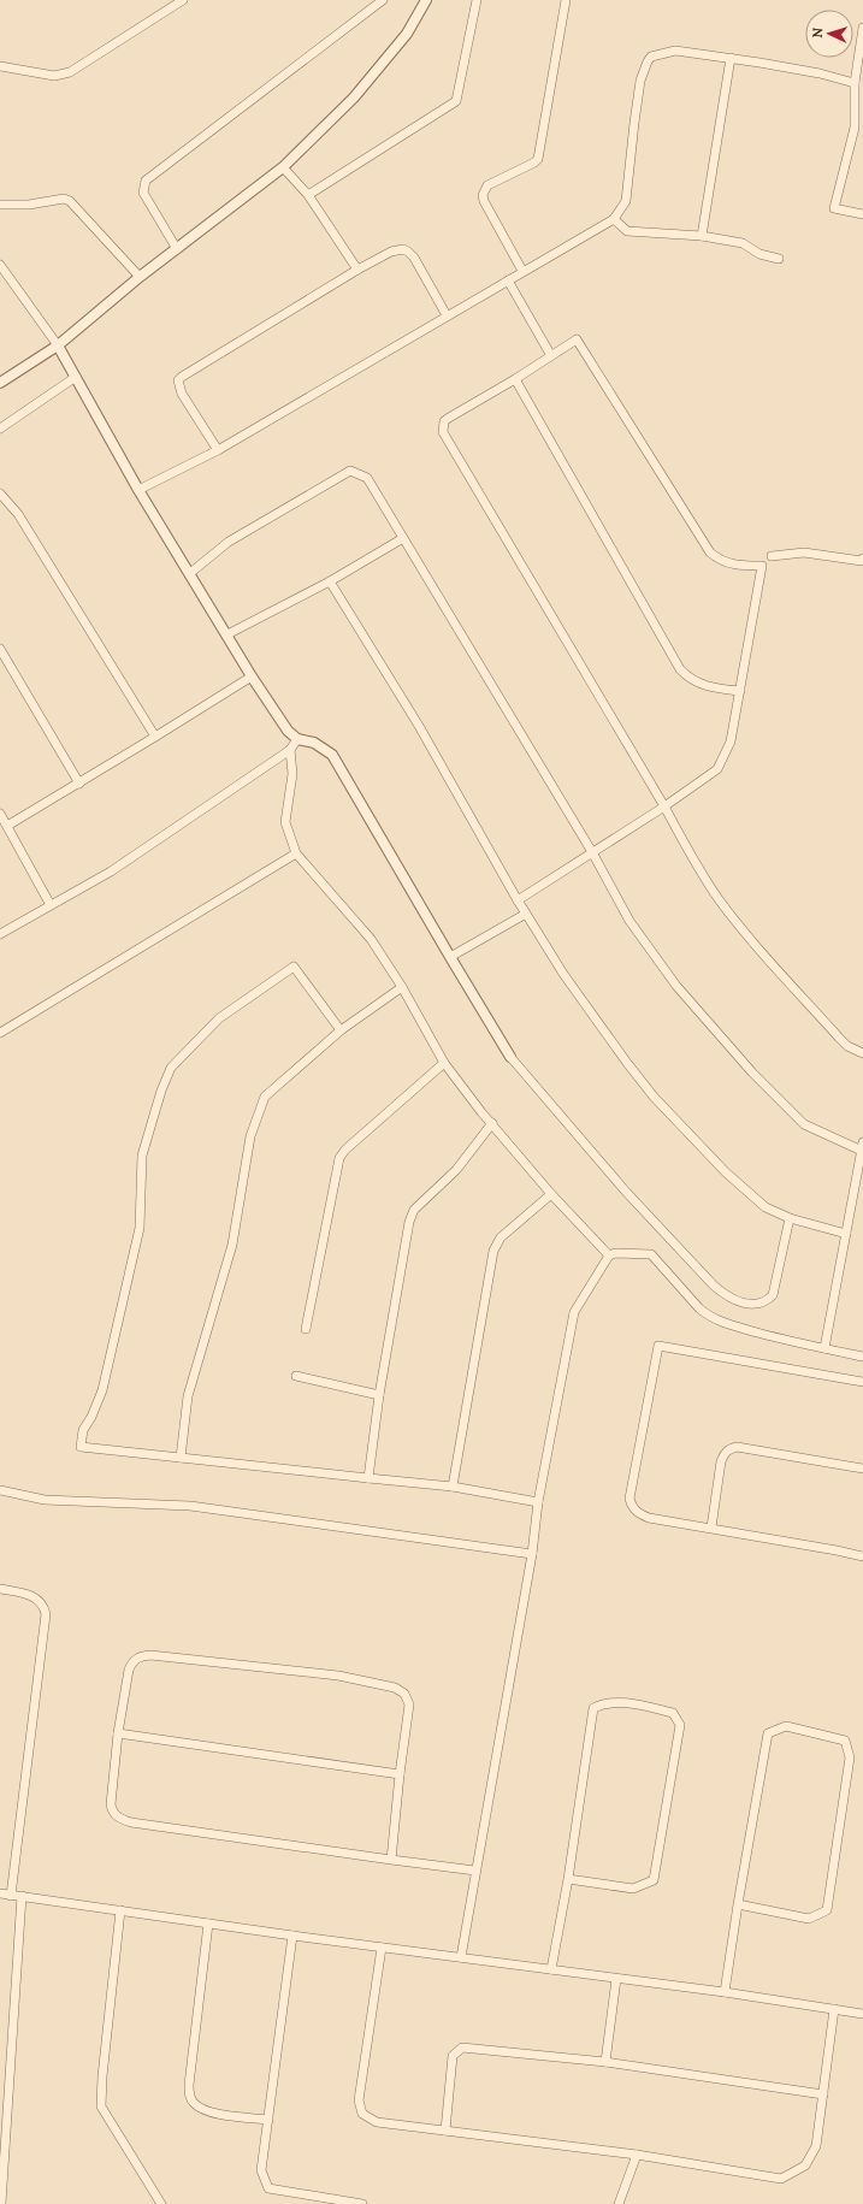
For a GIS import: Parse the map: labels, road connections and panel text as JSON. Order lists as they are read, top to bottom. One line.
{"north":"left"}
